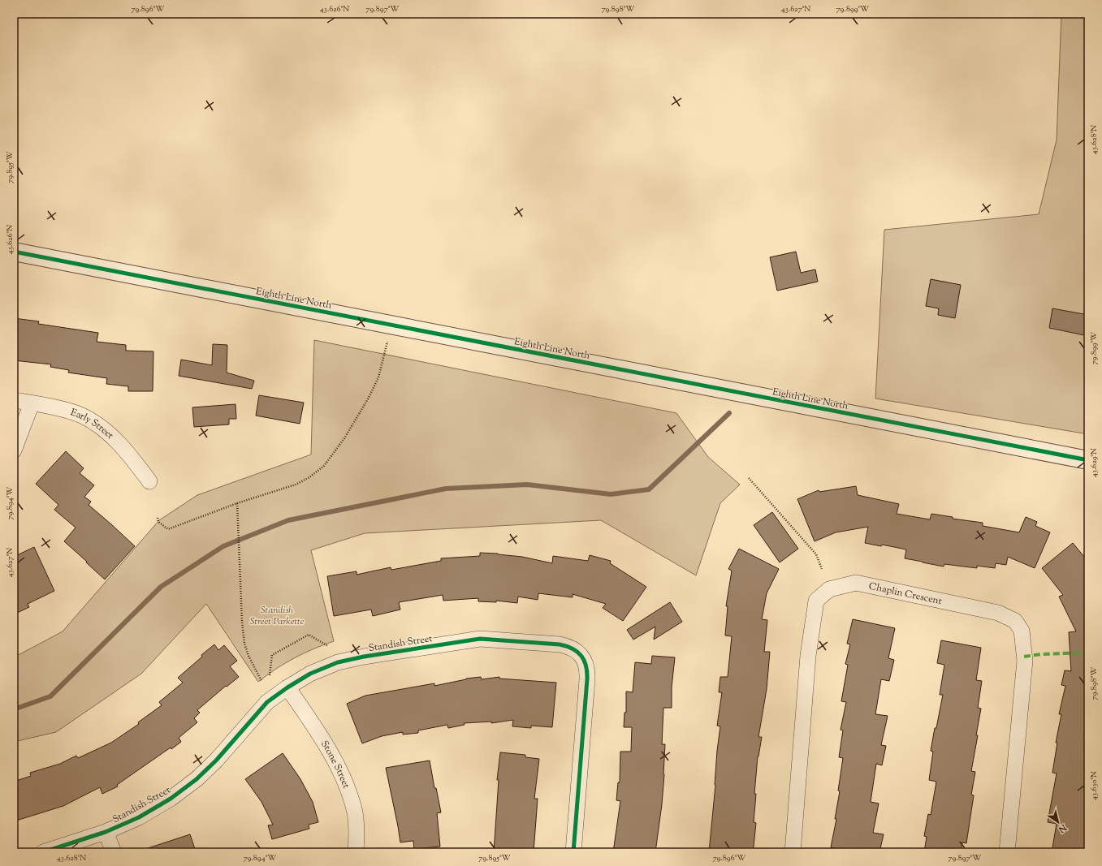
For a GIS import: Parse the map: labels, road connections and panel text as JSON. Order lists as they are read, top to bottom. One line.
{"streets":{"street":["Eighth Line North","Early Street","Chaplin Crescent","Standish Street","Stone Street"]},"crossings":[["Standish Street","Stone Street"]],"parks":["Standish Street Parkette"],"north":"bottom right","coordinates":["79.896°W","43.626°N","79.897°W","79.898°W","43.627°N","79.899°W","43.628°N","79.895°W","43.629°N","79.894°W","43.630°N"]}
